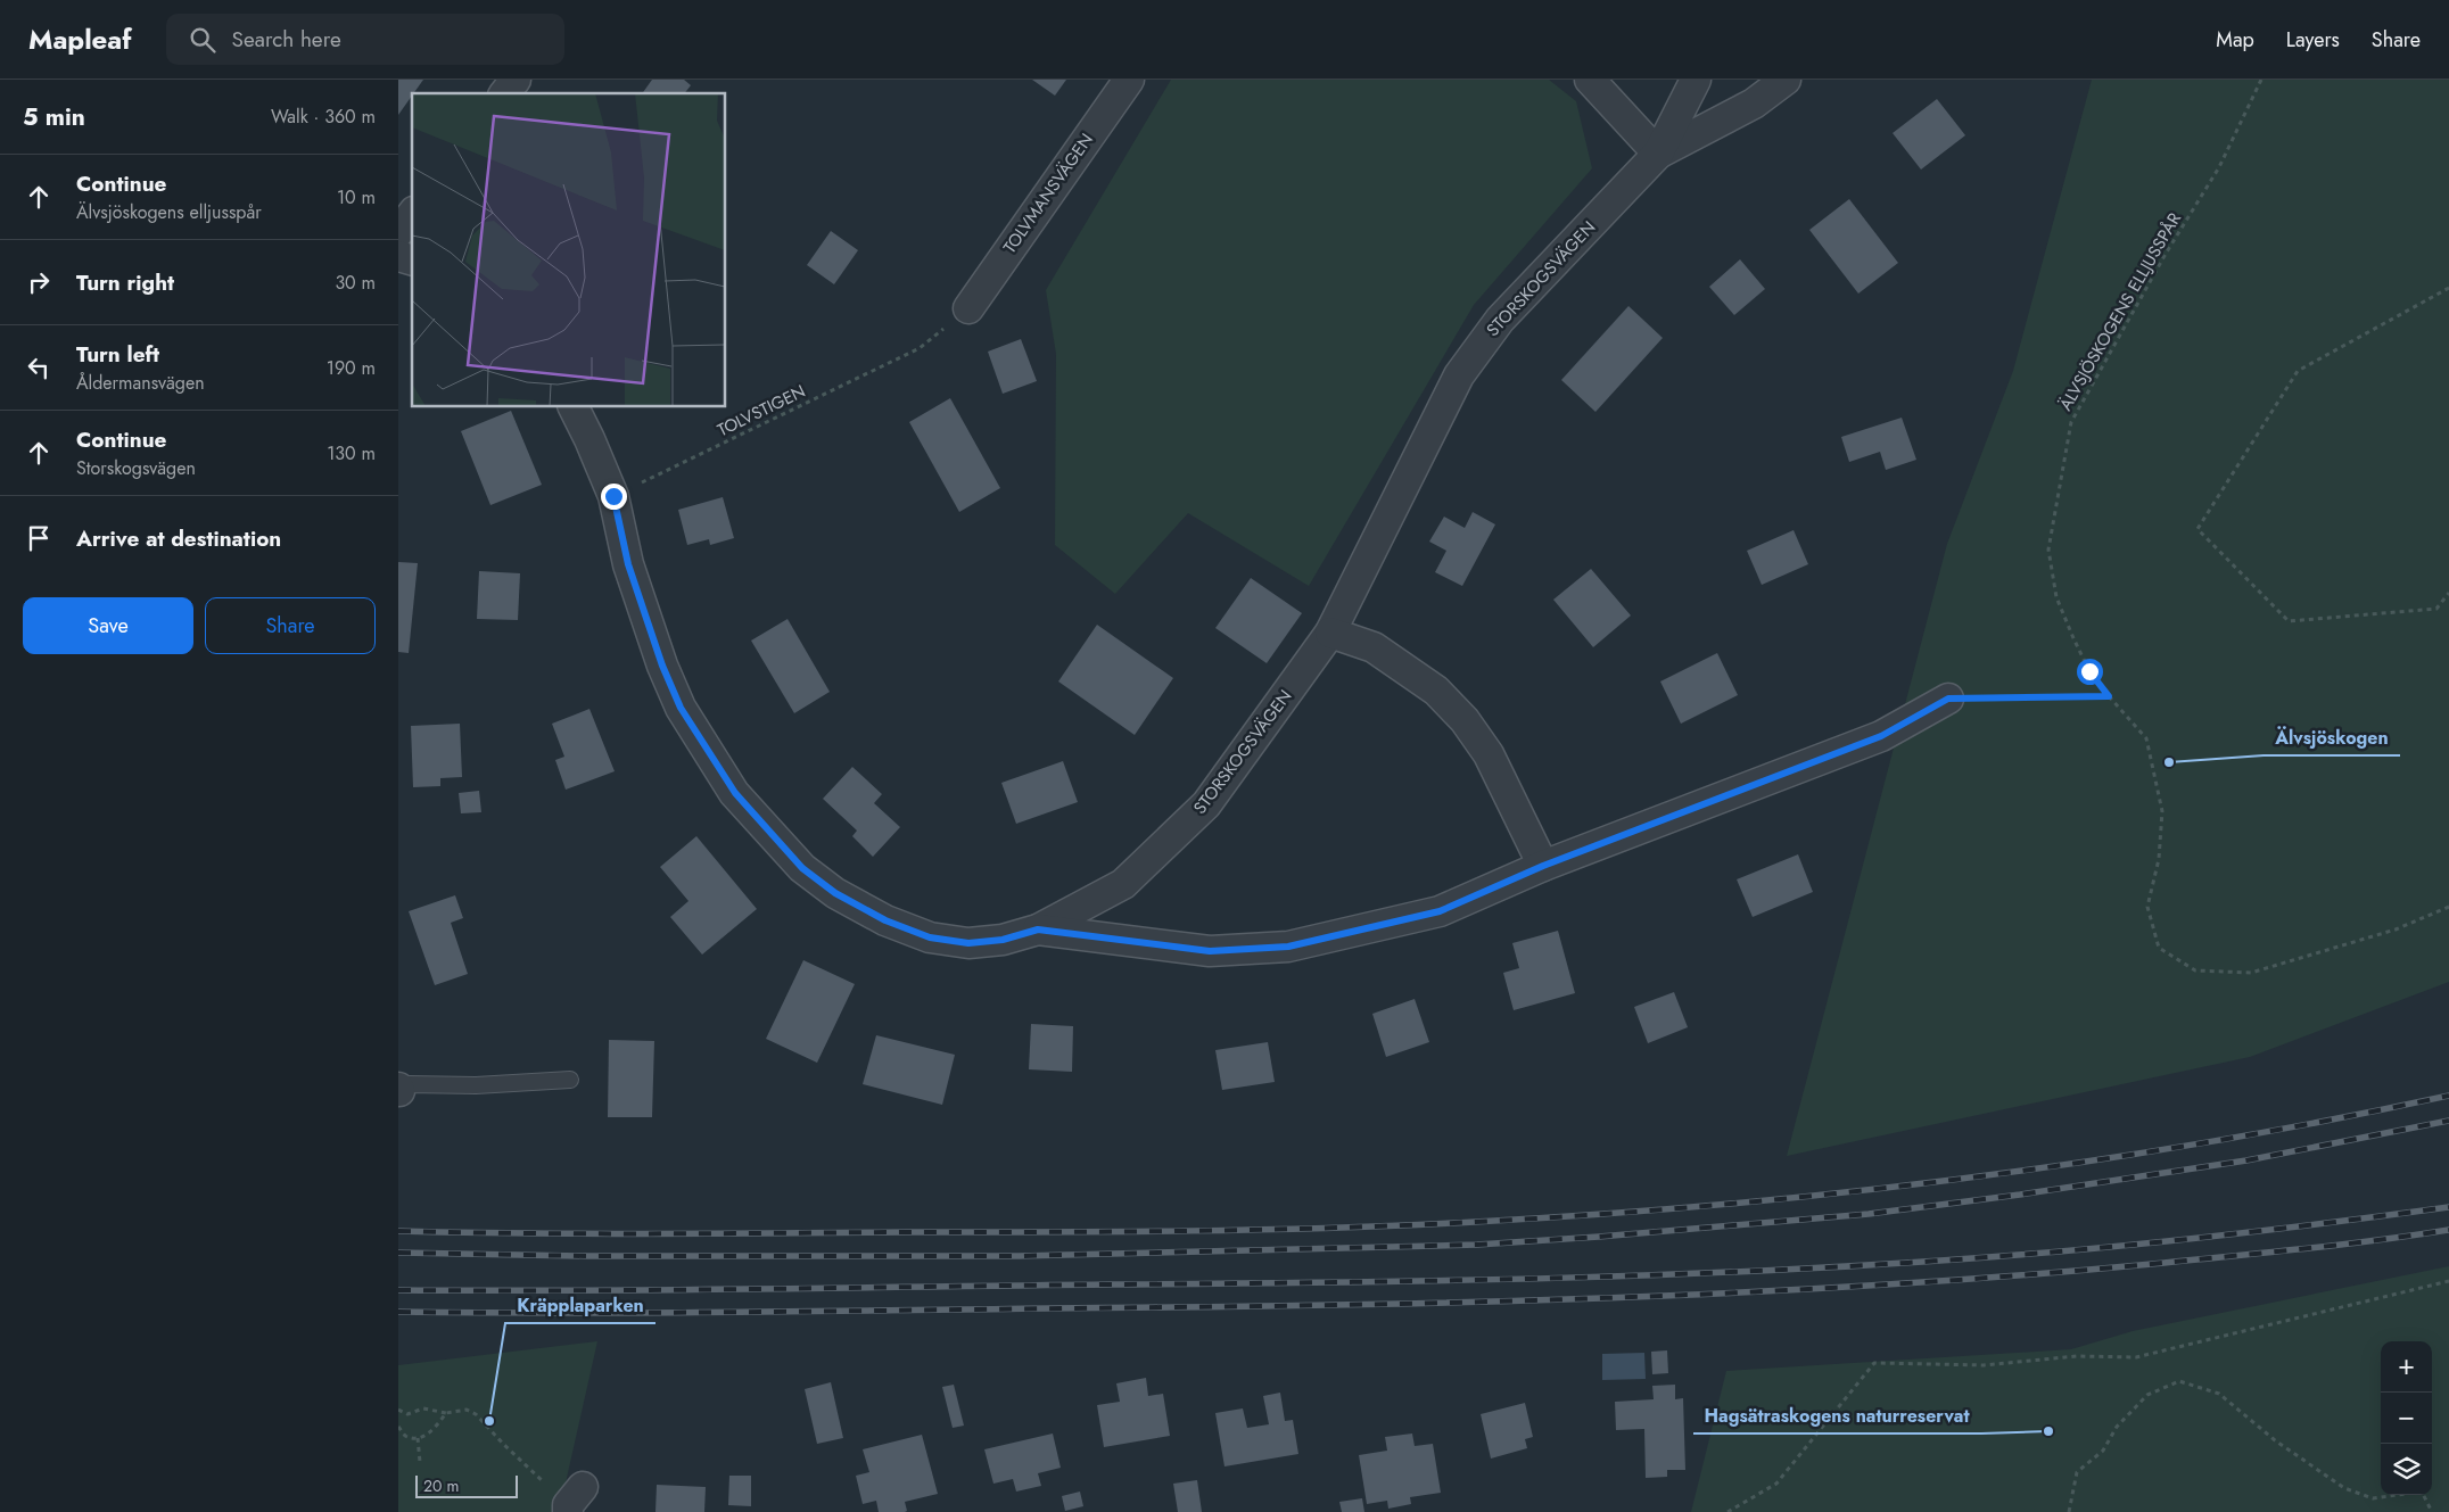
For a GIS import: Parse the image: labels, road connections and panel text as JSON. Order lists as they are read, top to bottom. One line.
{"streets":{"street":["TOLVMANSVÄGEN","STORSKOGSVÄGEN"],"path":["ÄLVSJÖSKOGENS ELLJUSSPÅR","TOLVSTIGEN"]},"crossings":[["STORSKOGSVÄGEN","TOLVSTIGEN"]],"places":["Älvsjöskogen","Kräpplaparken","Hagsätraskogens naturreservat"],"scale_bar":"20 m","page":{"header":"Mapleaf","search":"Search here","nav":["Map","Layers","Share"],"heading":["5 min","Walk · 360 m"],"list":[["Continue","Älvsjöskogens elljusspår","10 m"],["Turn right","30 m"],["Turn left","Åldermansvägen","190 m"],["Continue","Storskogsvägen","130 m"],"Arrive at destination"],"buttons":["Save","Share"],"map_buttons":["+","−"],"scale":"20 m"}}
